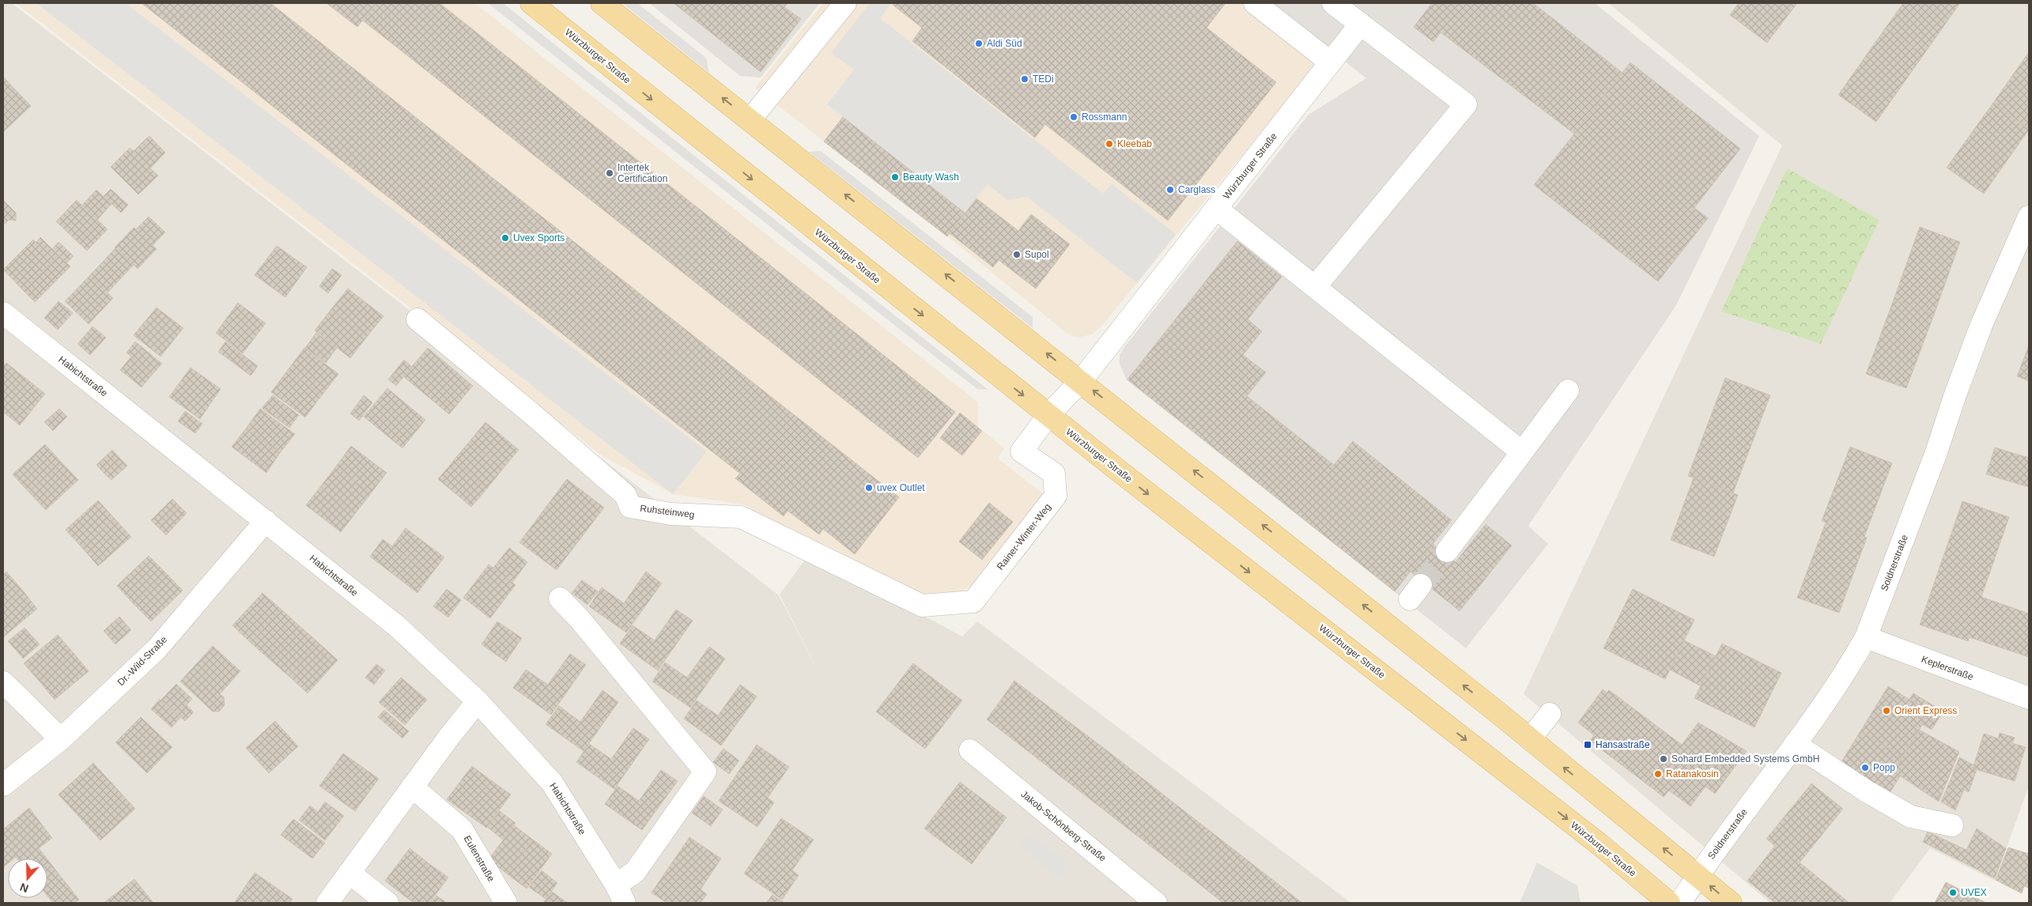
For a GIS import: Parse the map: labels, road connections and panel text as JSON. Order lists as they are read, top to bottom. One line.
{"streets":{"main road":["Würzburger Straße"],"street":["Habichtstraße","Ruhsteinweg","Rainer-Winter-Weg","Soldnerstraße","Dr.-Wild-Straße","Keplerstraße","Jakob-Schönberg-Straße","Eulenstraße"]},"crossings":[["Würzburger Straße","Rainer-Winter-Weg"],["Habichtstraße","Dr.-Wild-Straße"],["Ruhsteinweg","Rainer-Winter-Weg"],["Soldnerstraße","Keplerstraße"]],"places":{"other":["Aldi Süd","TEDi","Rossmann","Kleebab","Intertek Certification","Beauty Wash","Carglass","Uvex Sports","Supol","uvex Outlet","Orient Express","Sohard Embedded Systems GmbH","Popp","Ratanakosin","UVEX"],"transit":["Hansastraße"]},"north":"bottom"}
